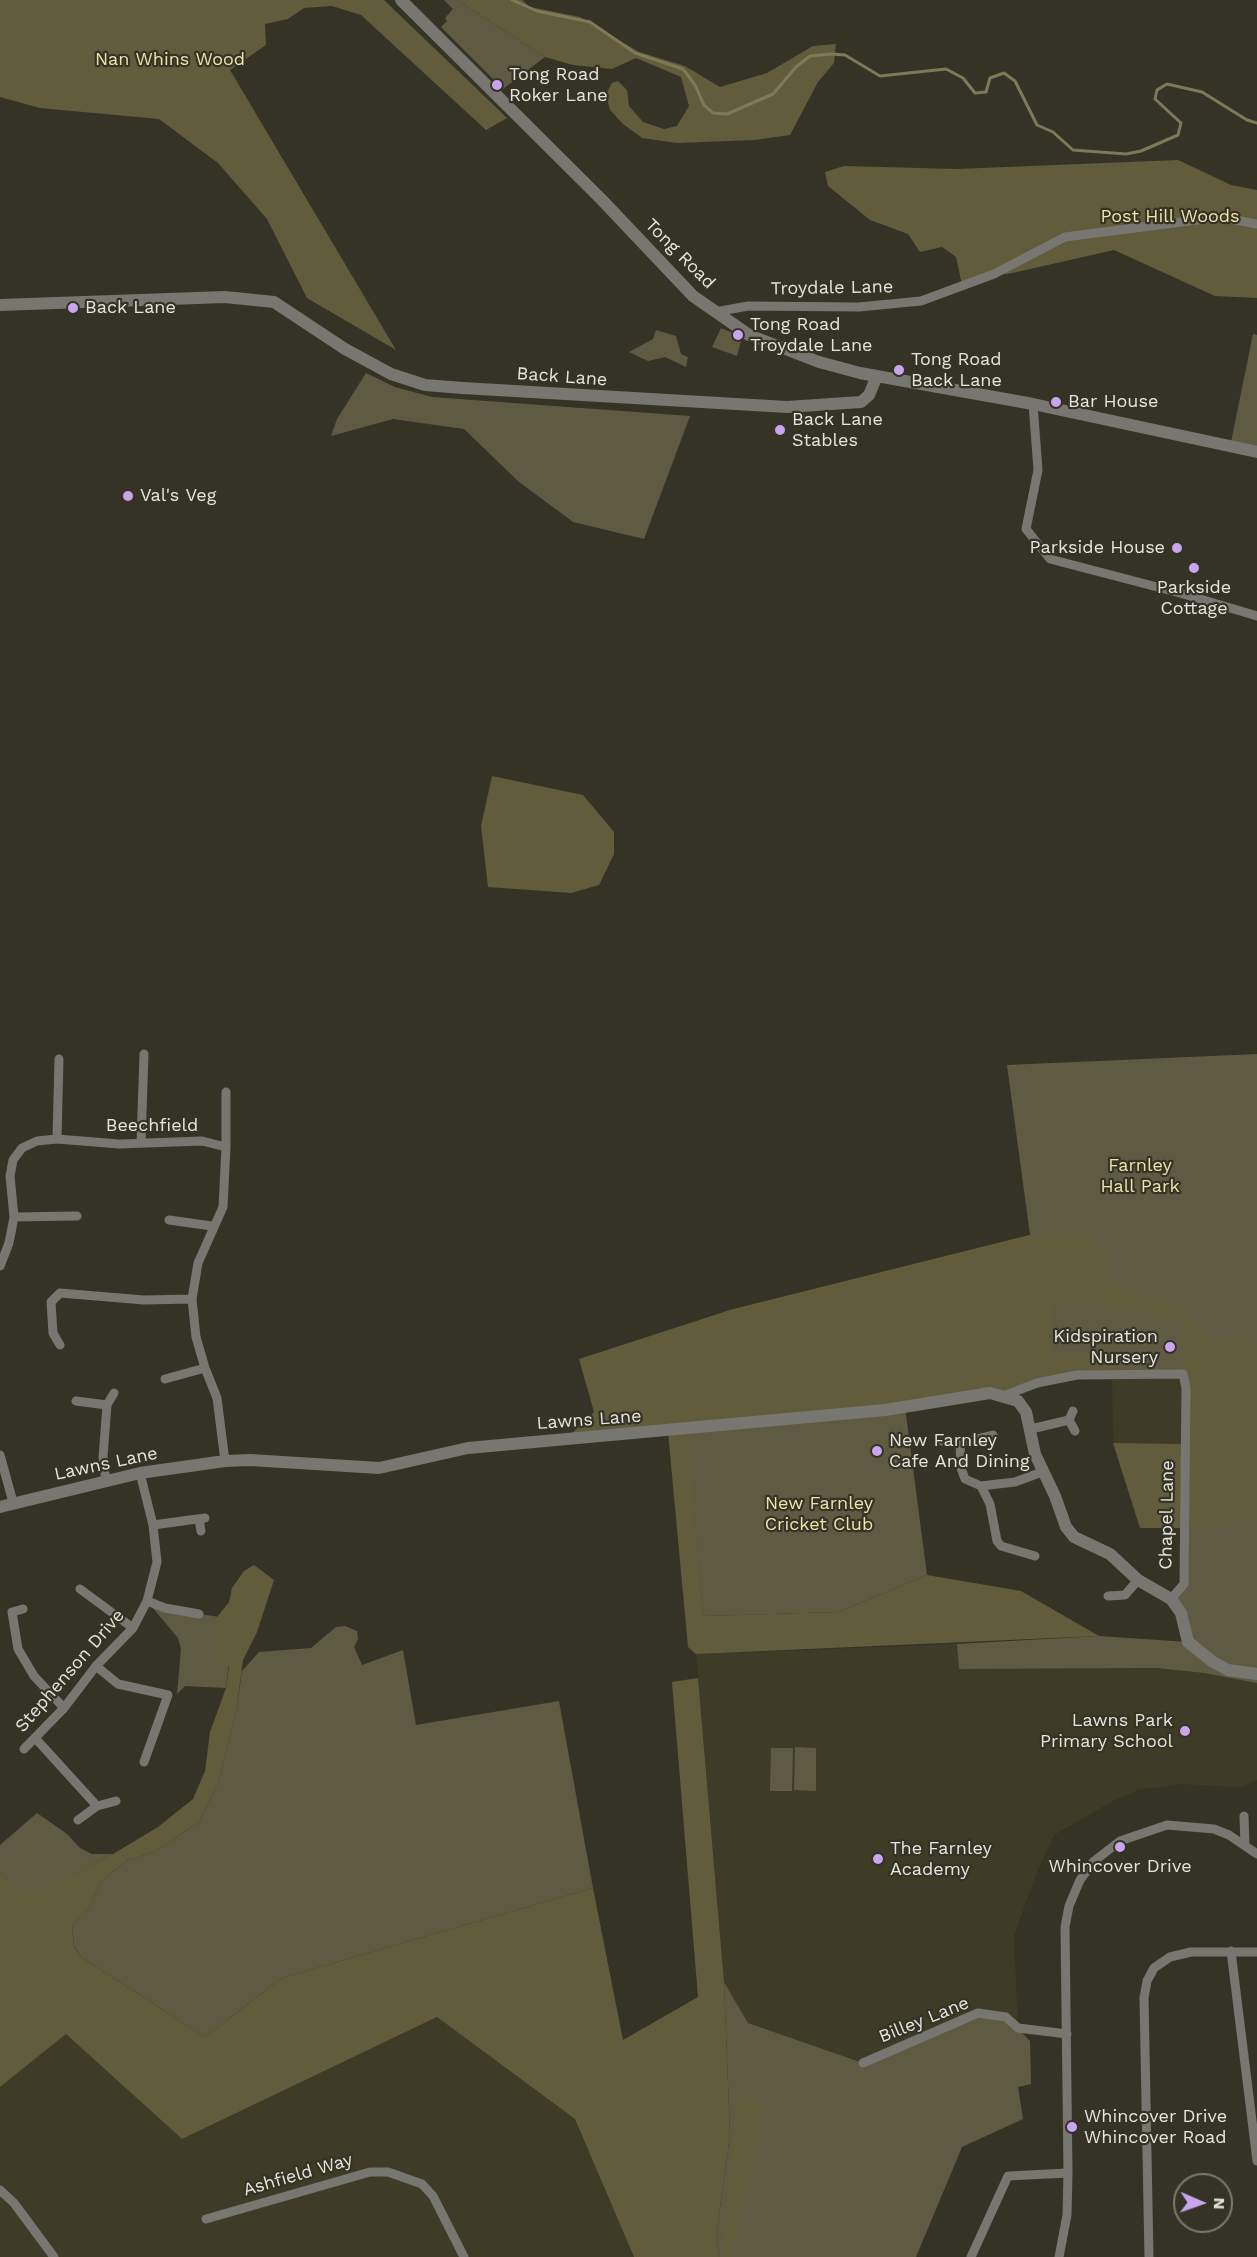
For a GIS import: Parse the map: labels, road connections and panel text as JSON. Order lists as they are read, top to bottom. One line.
{"streets":{"street":["Tong Road","Troydale Lane","Back Lane","Beechfield","Lawns Lane","Chapel Lane","Stephenson Drive","Billey Lane","Ashfield Way"]},"crossings":[["Tong Road","Troydale Lane"],["Tong Road","Back Lane"],["Lawns Lane","Chapel Lane"],["Lawns Lane","Stephenson Drive"]],"parks":["Nan Whins Wood","Post Hill Woods","Farnley Hall Park","New Farnley Cricket Club"],"places":["Tong Road Roker Lane","Back Lane","Tong Road Troydale Lane","Tong Road Back Lane","Bar House","Back Lane Stables","Val's Veg","Parkside House","Parkside Cottage","Kidspiration Nursery","New Farnley Cafe And Dining","Lawns Park Primary School","Whincover Drive","The Farnley Academy","Whincover Drive Whincover Road"],"north":"right"}
